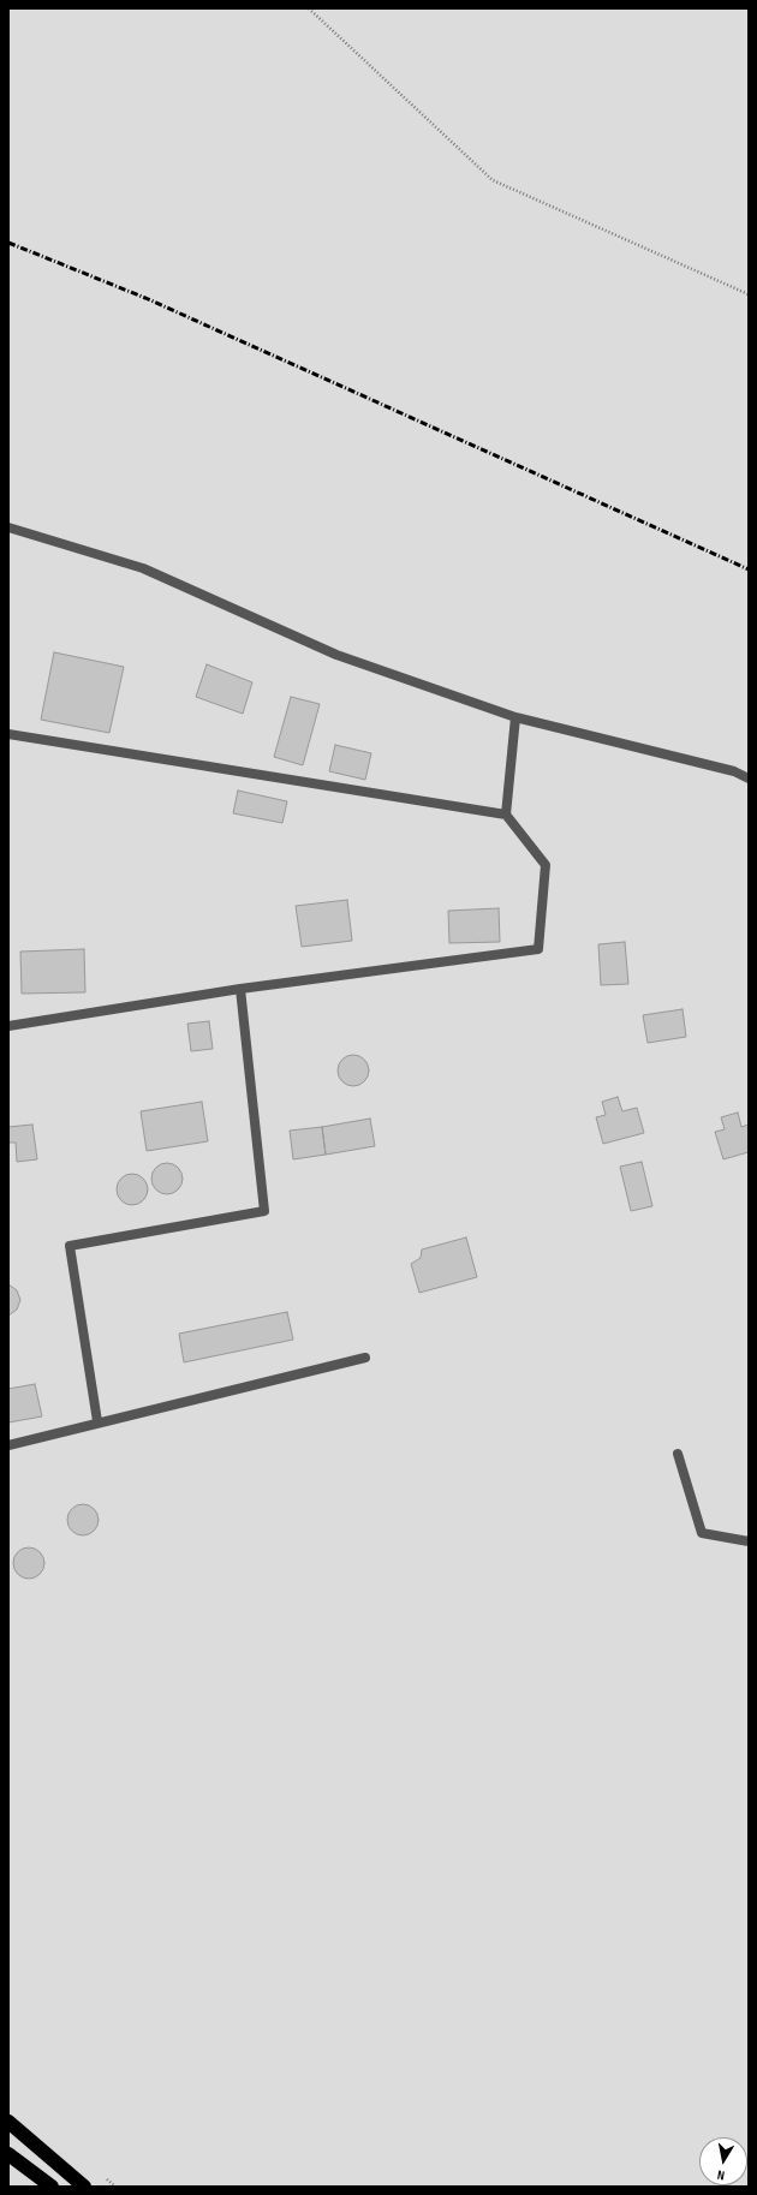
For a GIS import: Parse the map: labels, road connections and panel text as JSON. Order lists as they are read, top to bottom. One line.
{"north":"bottom"}
